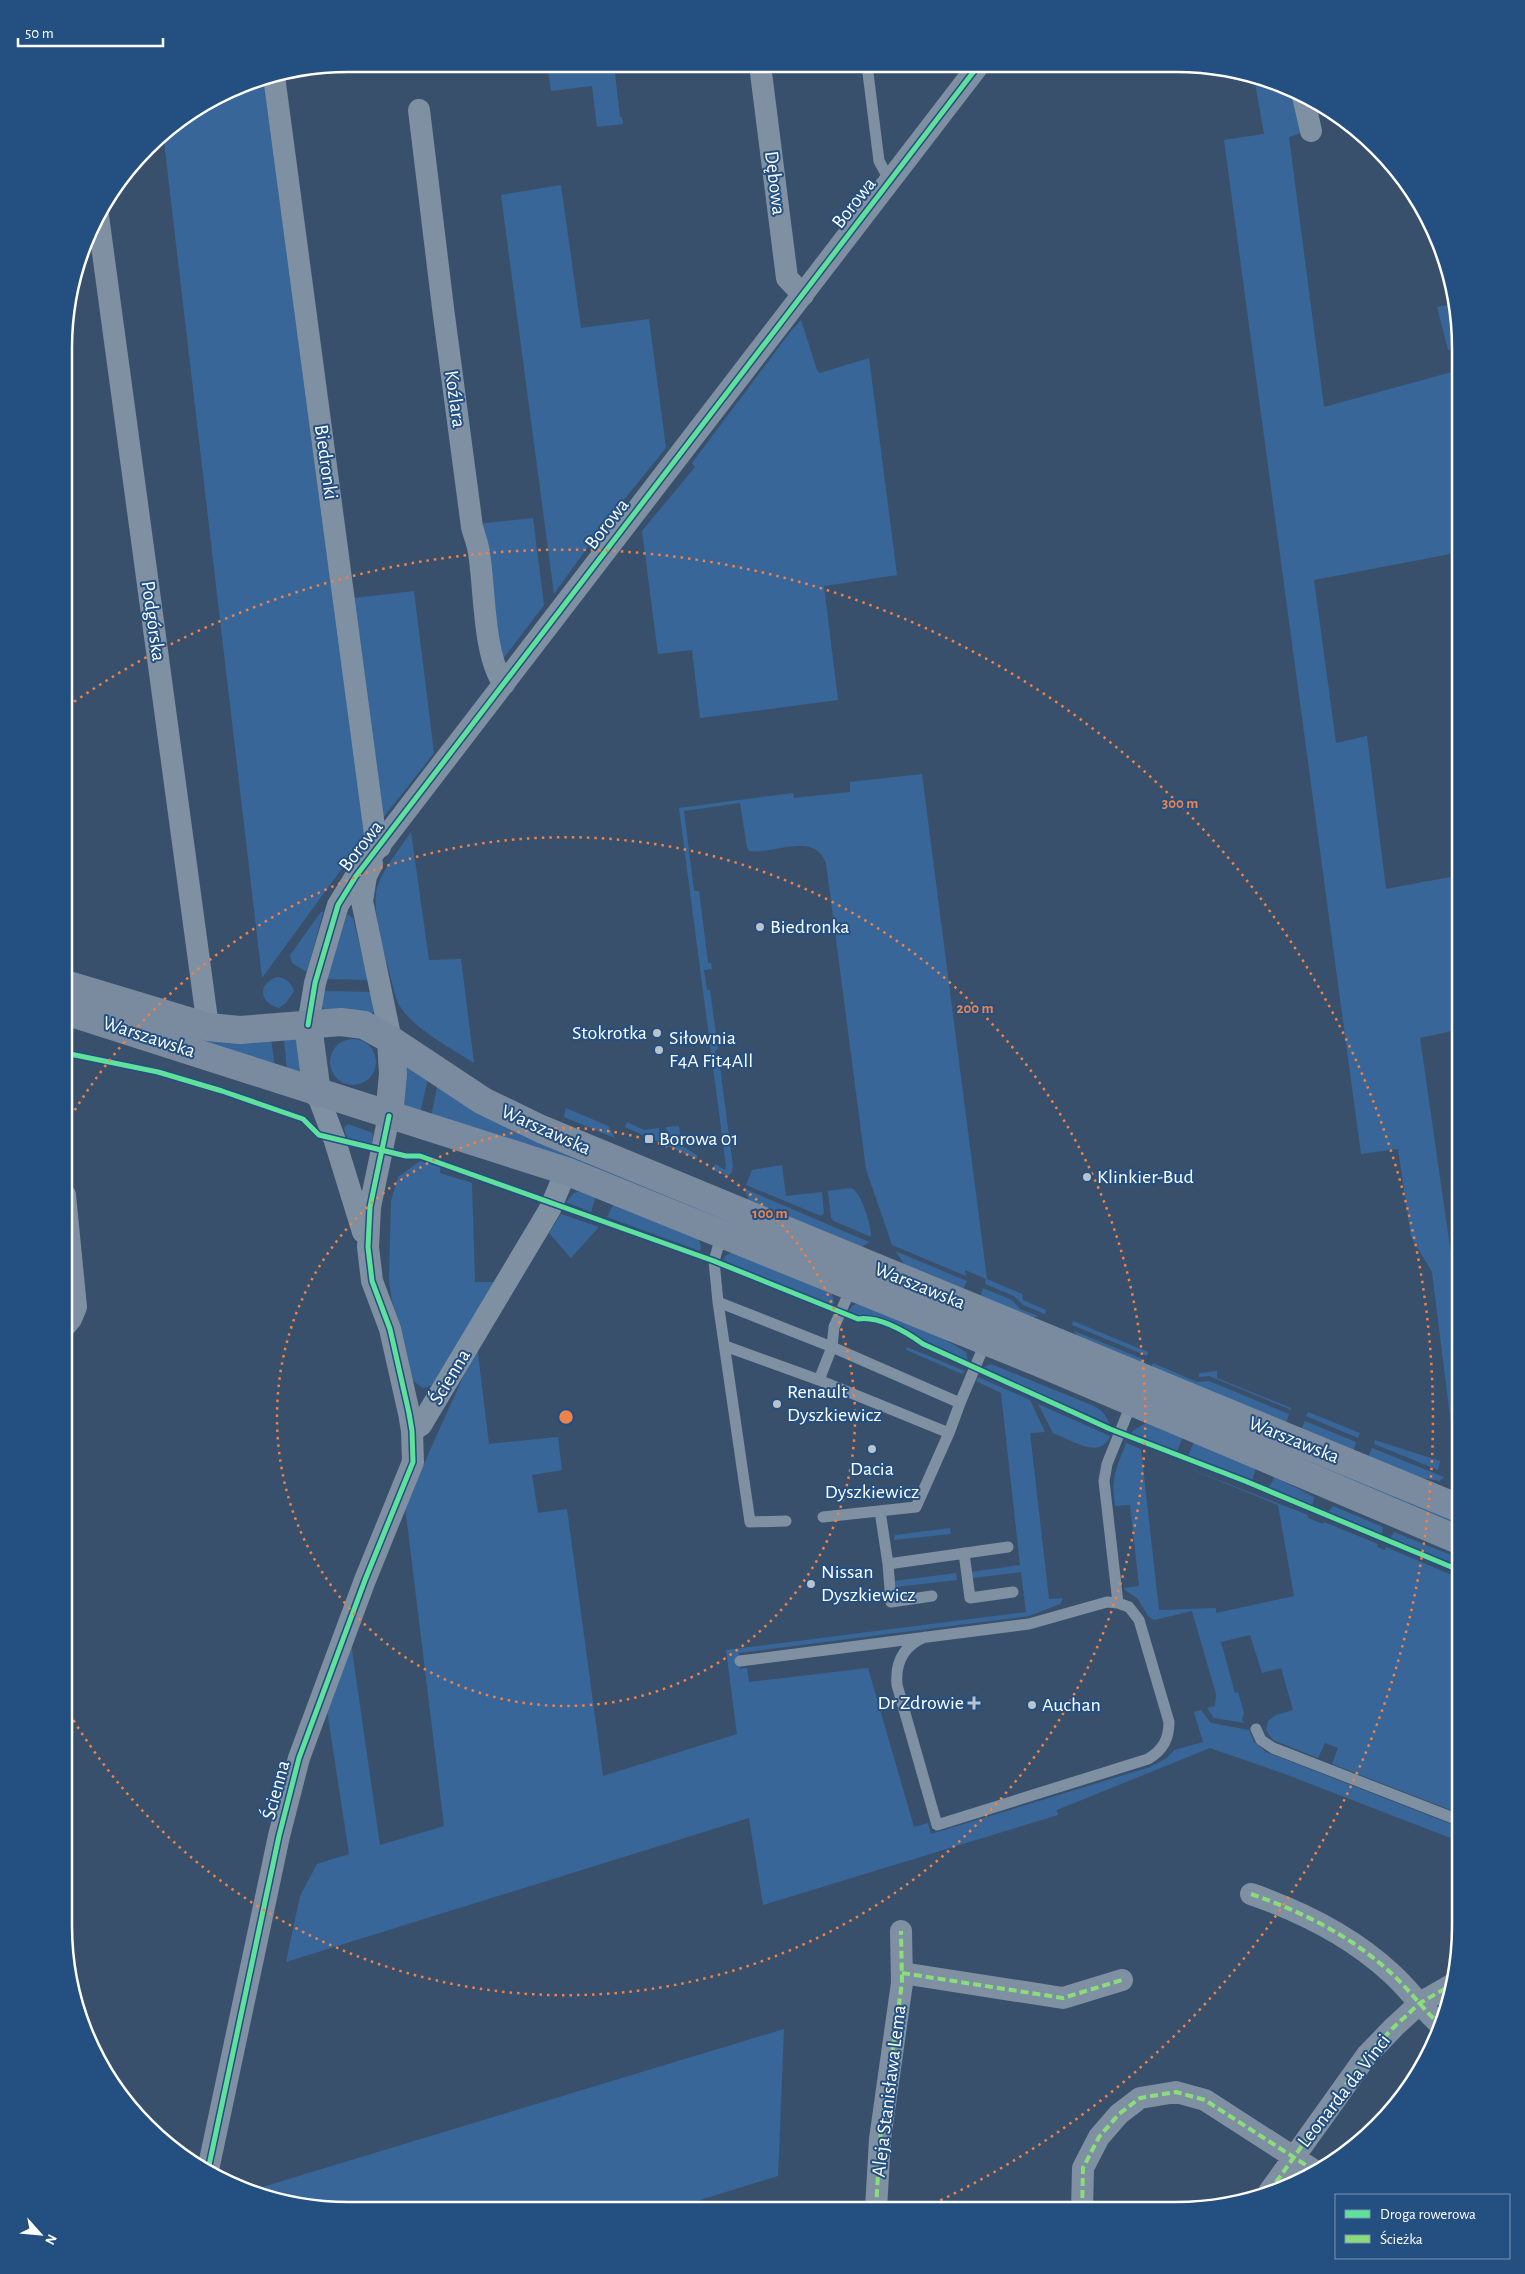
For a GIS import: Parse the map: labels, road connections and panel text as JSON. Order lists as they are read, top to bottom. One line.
{"streets":{"main road":["Warszawska"],"street":["Dębowa","Borowa","Koźlara","Biedronki","Podgórska","Ścienna","Aleja Stanisława Lema","Leonarda da Vinci"]},"crossings":[["Dębowa","Borowa"],["Borowa","Koźlara"],["Borowa","Biedronki"],["Borowa","Warszawska"],["Podgórska","Warszawska"],["Warszawska","Ścienna"]],"places":{"other":["Biedronka","Stokrotka","Siłownia F4A Fit4All","Klinkier-Bud","Renault Dyszkiewicz","Dacia Dyszkiewicz","Nissan Dyszkiewicz","Auchan"],"transit":["Borowa 01"],"health":["Dr Zdrowie"]},"legend":["Droga rowerowa","Ścieżka"],"scale_bar":"50 m","north":"bottom right","rings":["300 m","200 m","100 m"]}
